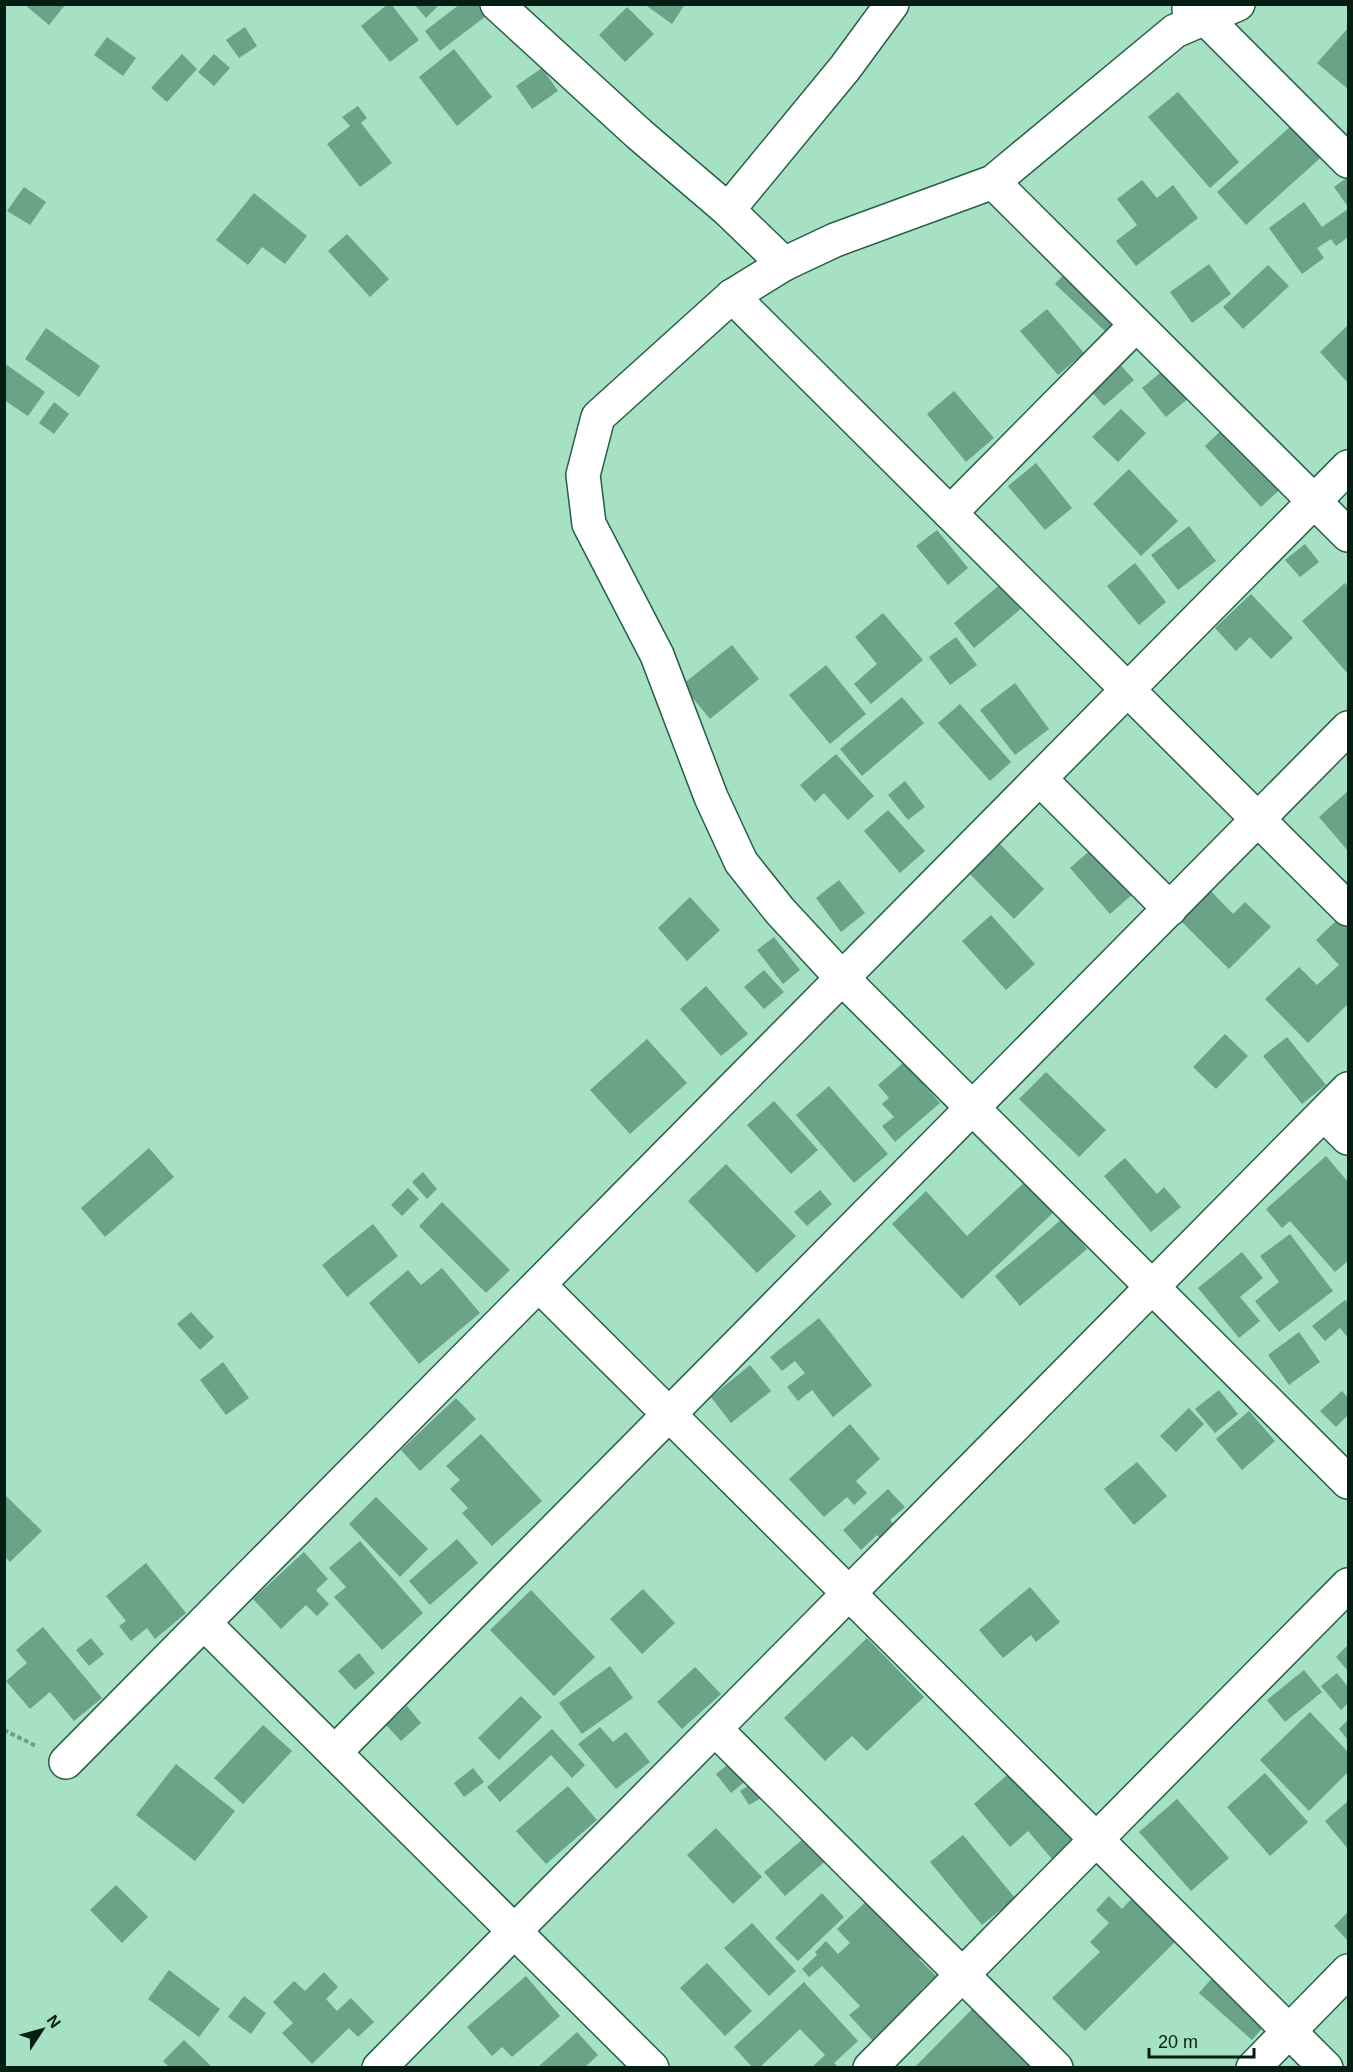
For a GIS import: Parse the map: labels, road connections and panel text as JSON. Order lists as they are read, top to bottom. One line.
{"scale_bar":"20 m","north":"top right"}
